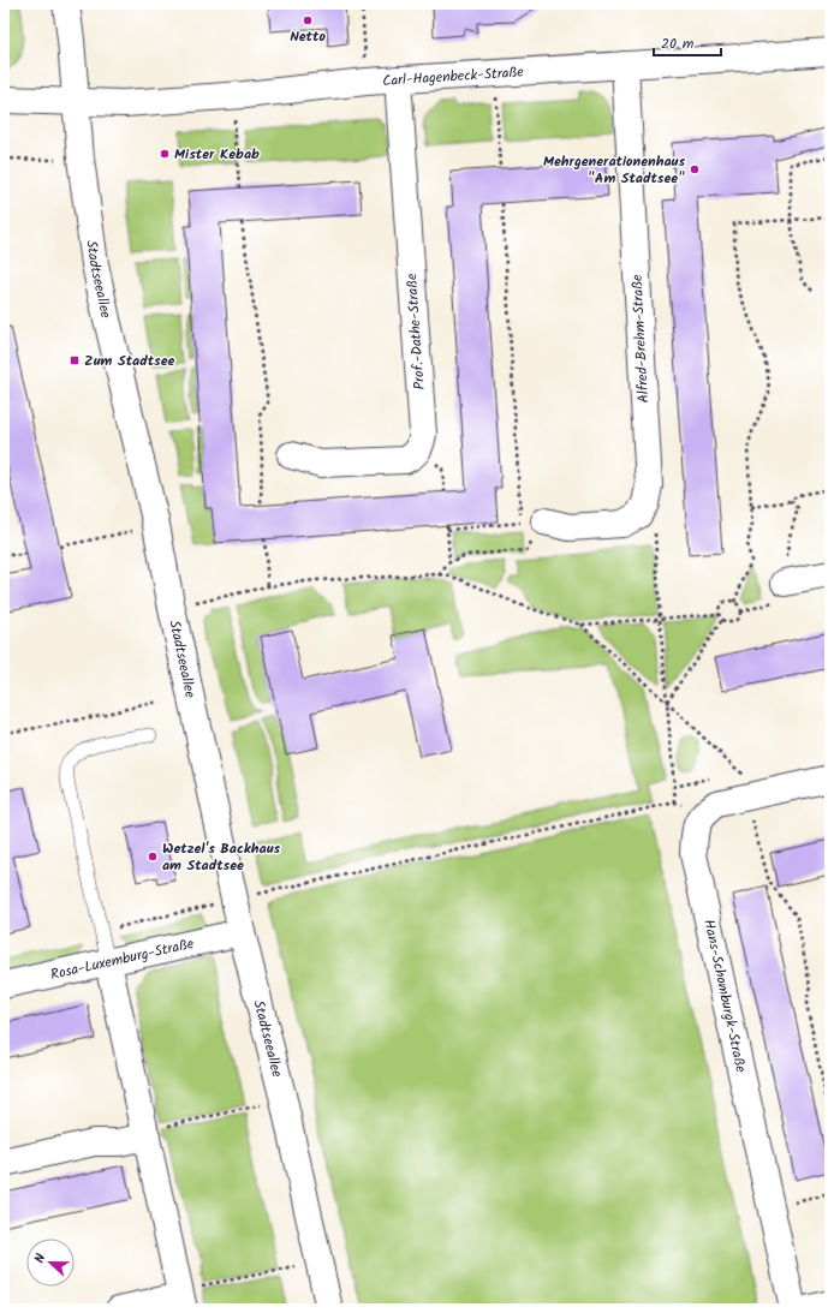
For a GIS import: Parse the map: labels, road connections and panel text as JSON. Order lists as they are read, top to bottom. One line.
{"streets":{"street":["Carl-Hagenbeck-Straße","Stadtseeallee","Prof.-Dathe-Straße","Alfred-Brehm-Straße","Rosa-Luxemburg-Straße","Hans-Schomburgk-Straße"]},"crossings":[["Carl-Hagenbeck-Straße","Stadtseeallee"],["Carl-Hagenbeck-Straße","Prof.-Dathe-Straße"],["Carl-Hagenbeck-Straße","Alfred-Brehm-Straße"],["Stadtseeallee","Rosa-Luxemburg-Straße"]],"places":{"other":["Netto","Mister Kebab","Mehrgenerationenhaus \"Am Stadtsee\"","Wetzel's Backhaus am Stadtsee"],"transit":["Zum Stadtsee"]},"scale_bar":"20 m","north":"left"}
